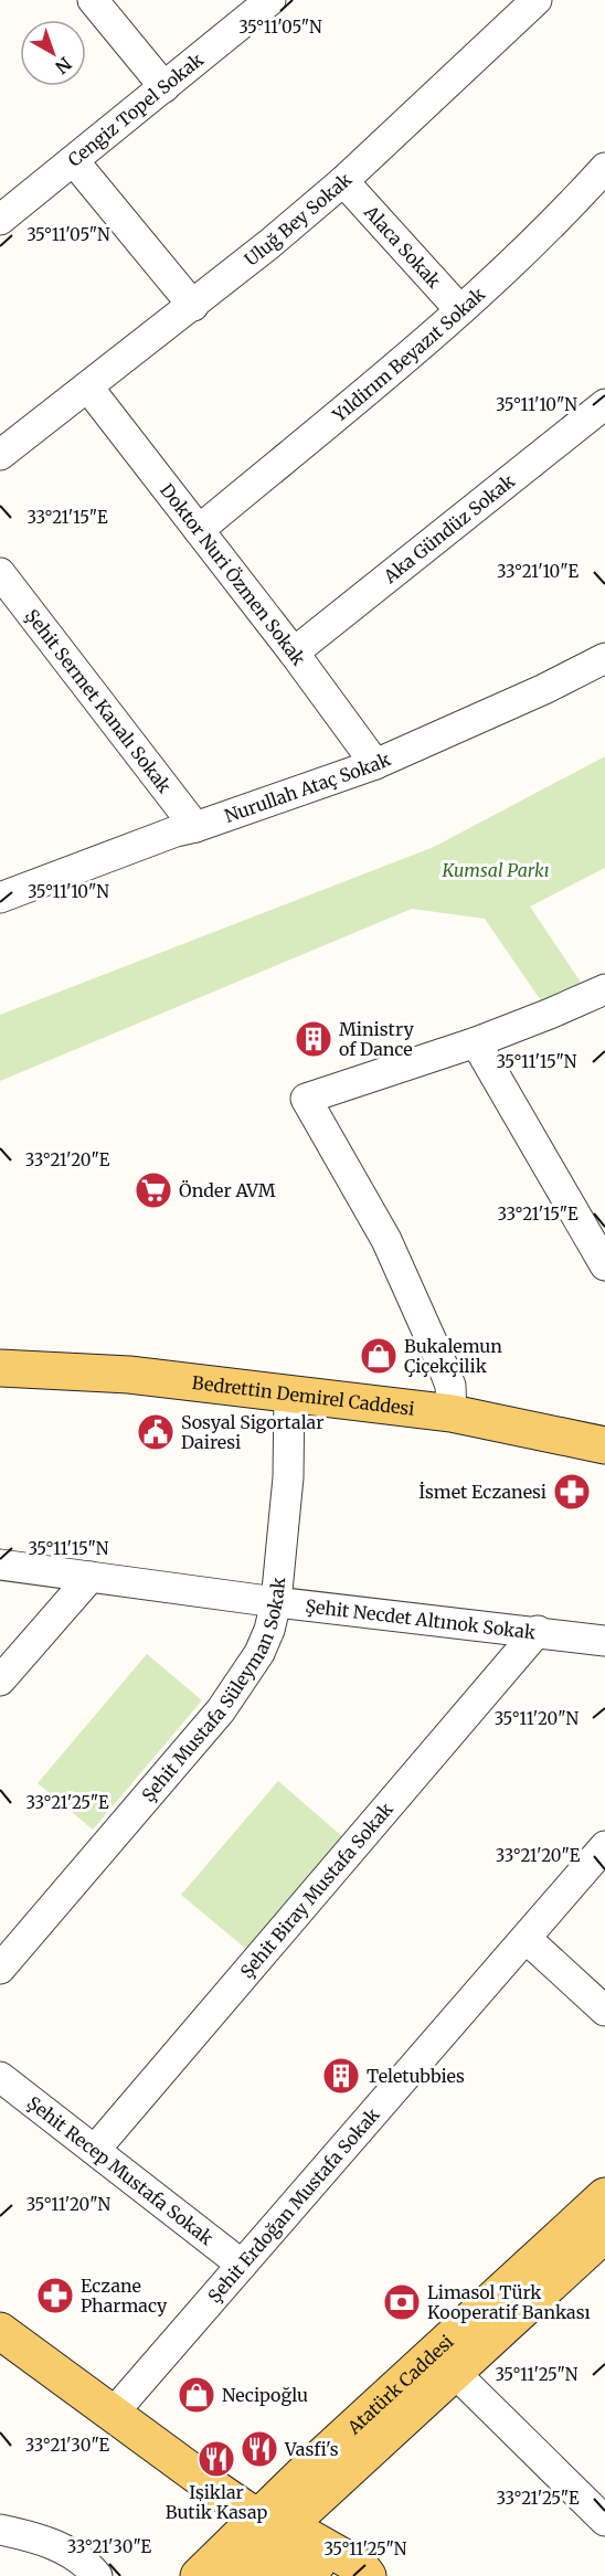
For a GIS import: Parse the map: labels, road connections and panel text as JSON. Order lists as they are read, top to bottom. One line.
{"streets":{"main road":["Bedrettin Demirel Caddesi","Atatürk Caddesi"],"street":["Cengiz Topel Sokak","Uluğ Bey Sokak","Alaca Sokak","Yıldirım Beyazıt Sokak","Aka Gündüz Sokak","Doktor Nuri Özmen Sokak","Şehit Sermet Kanalı Sokak","Nurullah Ataç Sokak","Şehit Necdet Altınok Sokak","Şehit Mustafa Süleyman Sokak","Şehit Biray Mustafa Sokak","Şehit Recep Mustafa Sokak","Şehit Erdoğan Mustafa Sokak"]},"crossings":[["Uluğ Bey Sokak","Alaca Sokak"],["Uluğ Bey Sokak","Doktor Nuri Özmen Sokak"],["Alaca Sokak","Yıldirım Beyazıt Sokak"],["Yıldirım Beyazıt Sokak","Doktor Nuri Özmen Sokak"],["Aka Gündüz Sokak","Doktor Nuri Özmen Sokak"],["Doktor Nuri Özmen Sokak","Nurullah Ataç Sokak"],["Şehit Sermet Kanalı Sokak","Nurullah Ataç Sokak"],["Bedrettin Demirel Caddesi","Şehit Mustafa Süleyman Sokak"],["Şehit Necdet Altınok Sokak","Şehit Mustafa Süleyman Sokak"],["Şehit Necdet Altınok Sokak","Şehit Biray Mustafa Sokak"],["Şehit Biray Mustafa Sokak","Şehit Recep Mustafa Sokak"],["Şehit Recep Mustafa Sokak","Şehit Erdoğan Mustafa Sokak"]],"parks":["Kumsal Parkı"],"places":{"building":["Ministry of Dance","Teletubbies"],"supermarket":["Önder AVM"],"shop":["Bukalemun Çiçekçilik","Necipoğlu"],"public building":["Sosyal Sigortalar Dairesi"],"pharmacy":["İsmet Eczanesi","Eczane Pharmacy"],"bank":["Limasol Türk Kooperatif Bankası"],"restaurant":["Vasfi's","Işiklar Butik Kasap"]},"north":"bottom right","coordinates":["35°11'05\"N","35°11'10\"N","33°21'15\"E","33°21'10\"E","35°11'15\"N","33°21'20\"E","35°11'20\"N","33°21'25\"E","35°11'25\"N","33°21'30\"E"]}
